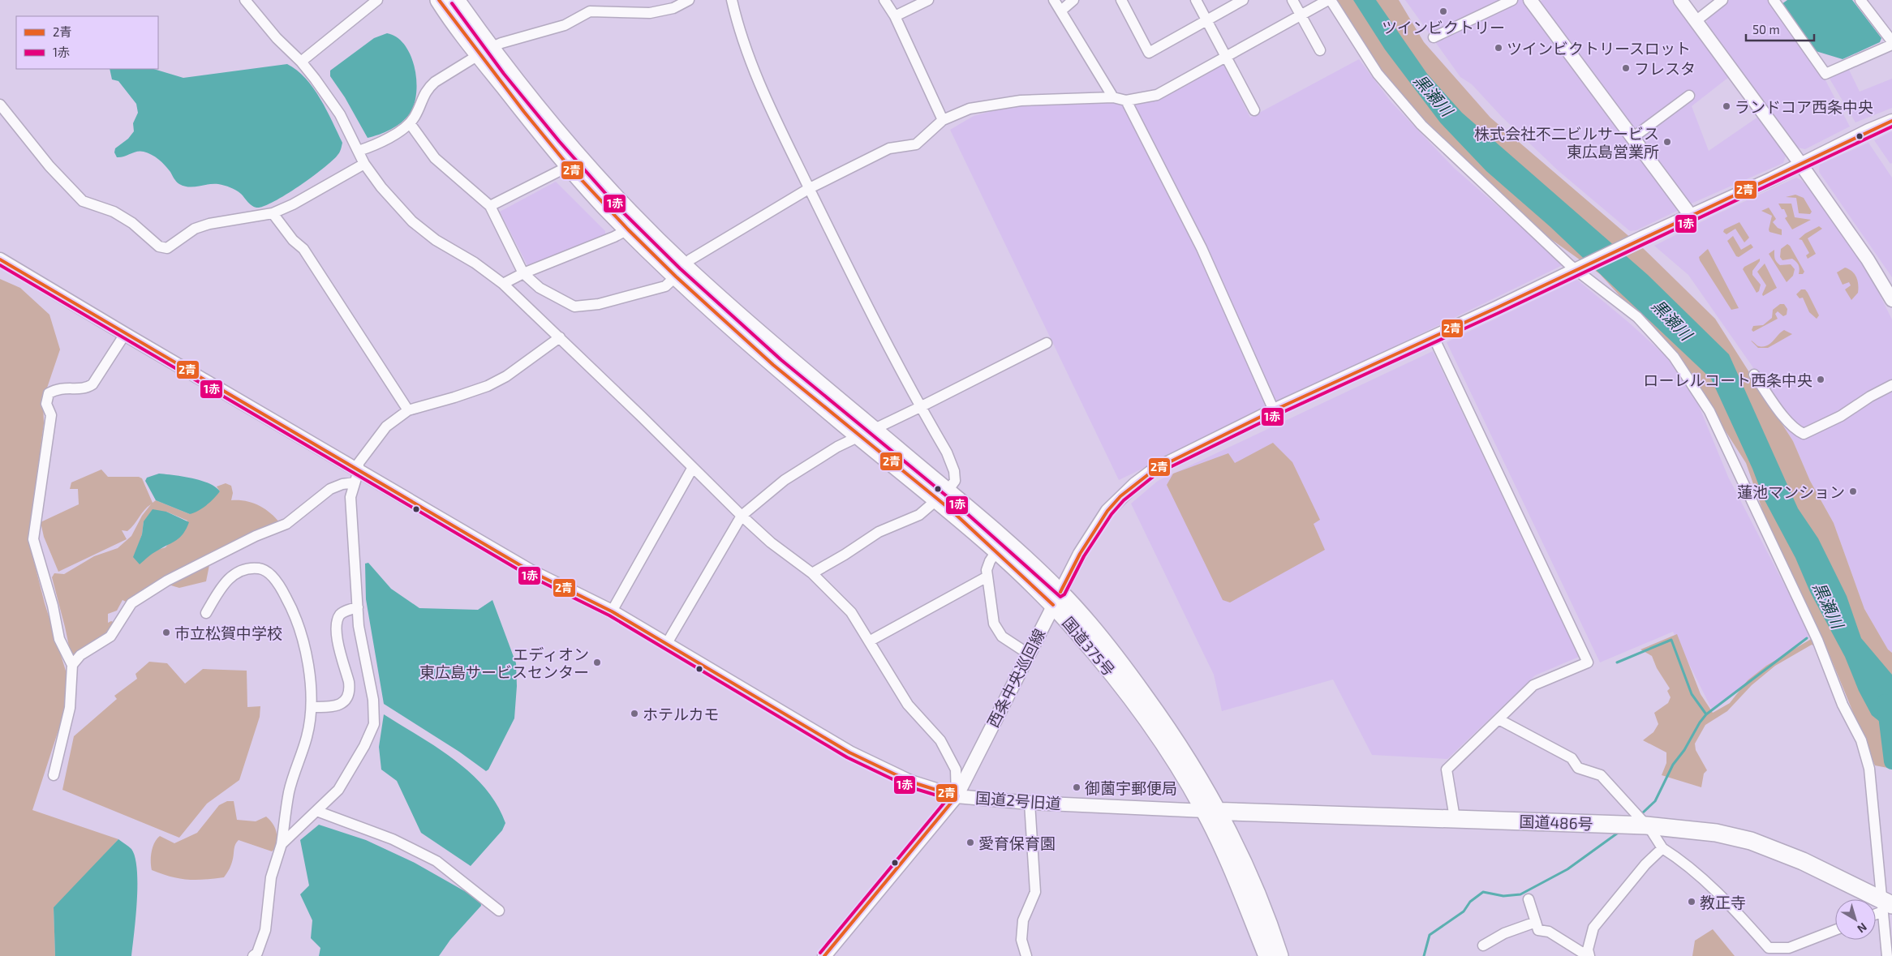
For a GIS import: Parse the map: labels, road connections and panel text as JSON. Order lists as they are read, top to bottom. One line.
{"streets":{"highway":["国道375号","国道486号"],"street":["西条中央巡回線","国道2号旧道"]},"crossings":[["国道375号","西条中央巡回線"],["国道375号","国道2号旧道"],["国道375号","国道486号"],["西条中央巡回線","国道2号旧道"],["国道2号旧道","国道486号"]],"water":["黒瀬川"],"places":["ツインビクトリー","ツインビクトリースロット","フレスタ","ランドコア西条中央","株式会社不二ビルサービス 東広島営業所","ローレルコート西条中央","蓮池マンション","市立松賀中学校","エディオン 東広島サービスセンター","ホテルカモ","御薗宇郵便局","愛育保育園","教正寺"],"lines":["transit line 2青","transit line 1赤"],"legend":["2青","1赤"],"scale_bar":"50 m","north":"bottom right"}
